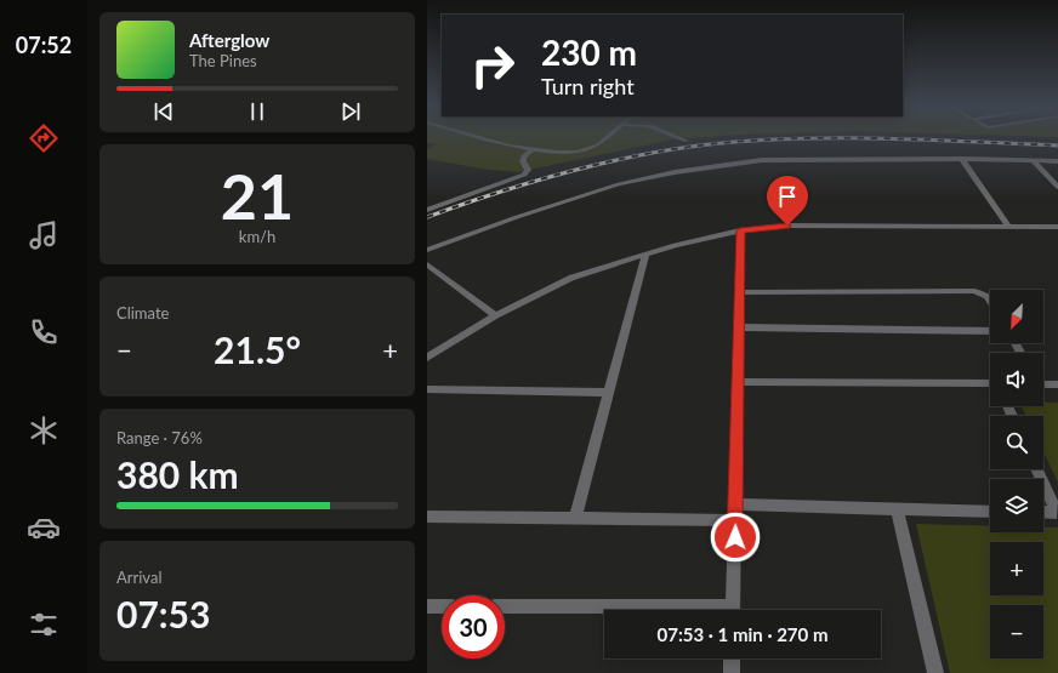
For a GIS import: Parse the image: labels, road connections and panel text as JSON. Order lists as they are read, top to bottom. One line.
{"north":"bottom left","page":{"tabs":"07:52","turn":["230 m","Turn right"],"song":["Afterglow","The Pines"],"tile":[["21","km/h"],"Climate",["Range · 76%","380 km"],["Arrival","07:53"]],"map_buttons":["+","−"],"heat":["−","21.5°","+"],"limit":"30","trip":"07:53 · 1 min · 270 m"}}
